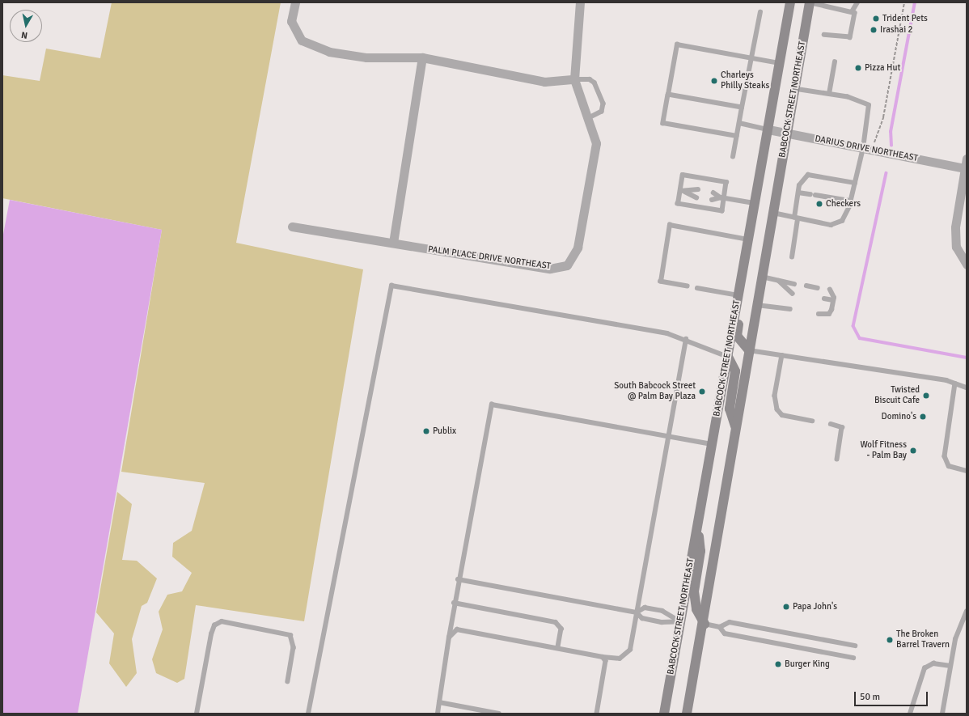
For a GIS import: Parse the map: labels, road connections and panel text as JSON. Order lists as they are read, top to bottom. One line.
{"streets":{"main road":["BABCOCK STREET NORTHEAST"],"street":["DARIUS DRIVE NORTHEAST","PALM PLACE DRIVE NORTHEAST"]},"crossings":[["BABCOCK STREET NORTHEAST","DARIUS DRIVE NORTHEAST"]],"places":["Trident Pets","Irashai 2","Pizza Hut","Charleys Philly Steaks","Checkers","South Babcock Street @ Palm Bay Plaza","Twisted Biscuit Cafe","Domino's","Publix","Wolf Fitness - Palm Bay","Papa John's","The Broken Barrel Travern","Burger King"],"scale_bar":"50 m","north":"bottom"}
